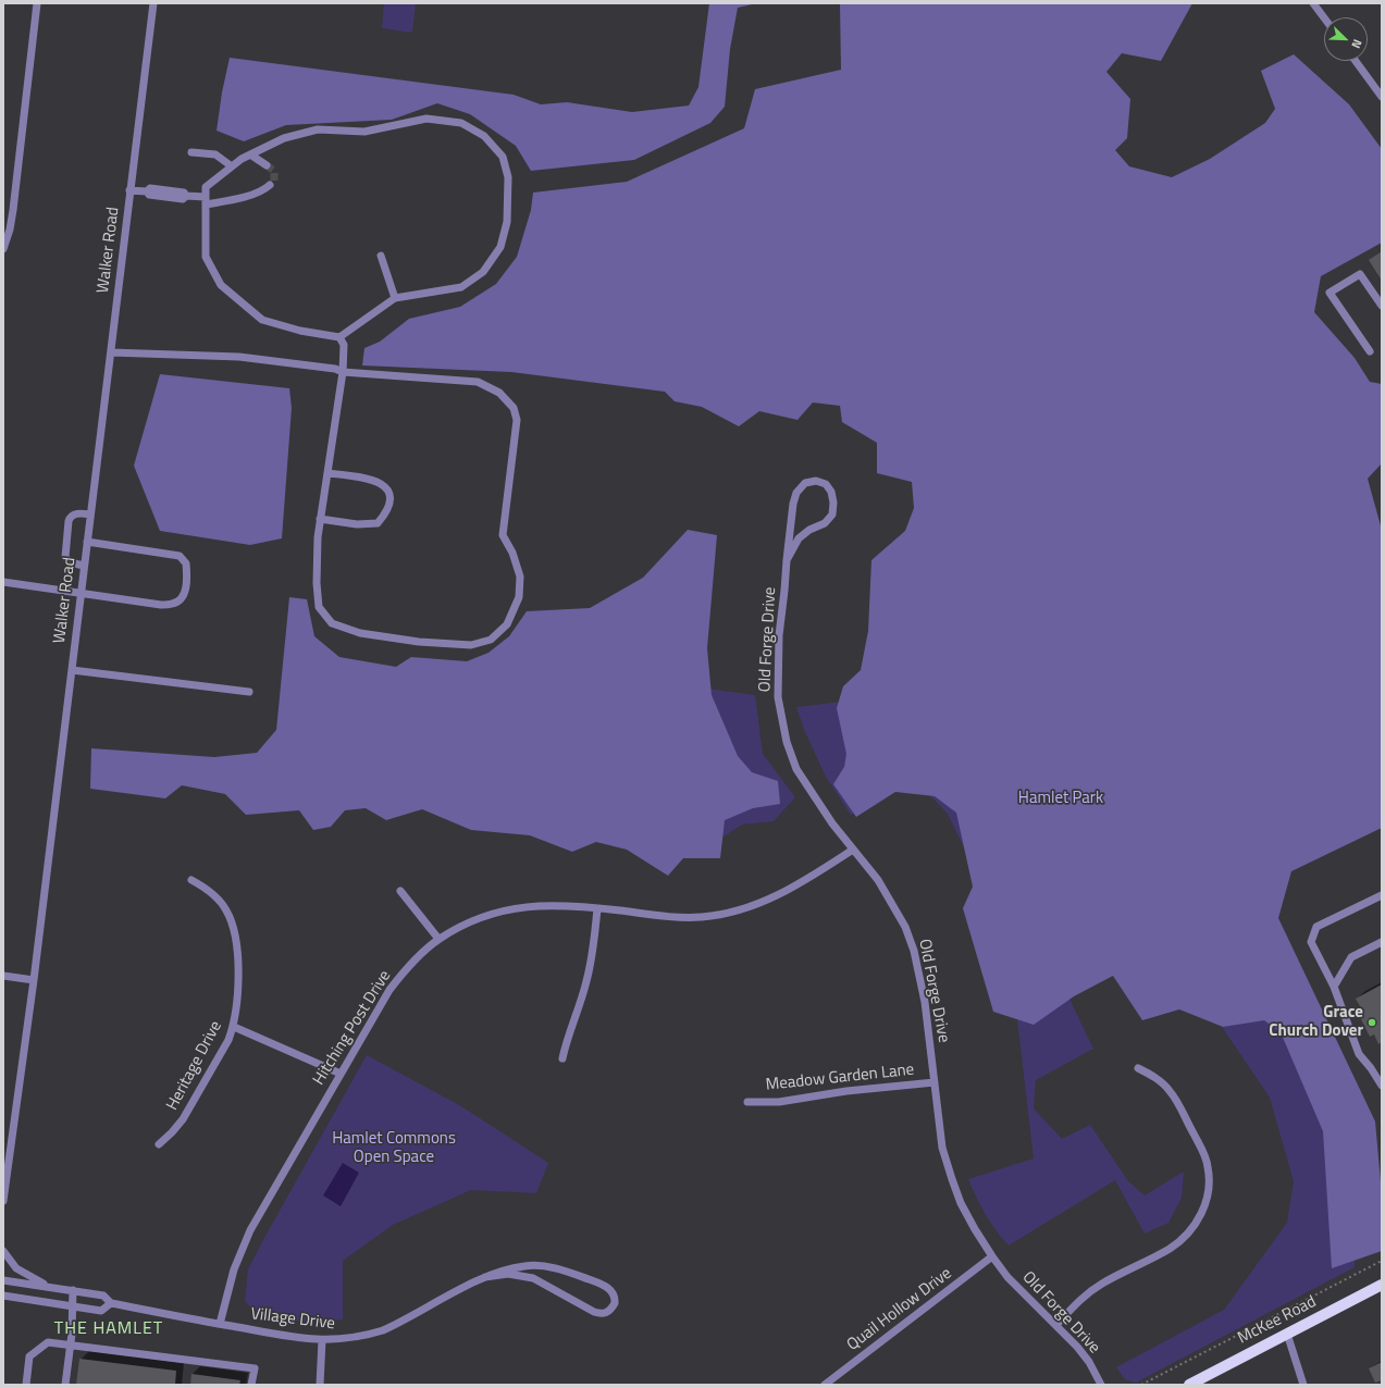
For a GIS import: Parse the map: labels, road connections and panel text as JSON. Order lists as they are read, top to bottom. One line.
{"streets":{"main road":["McKee Road"],"street":["Walker Road","Old Forge Drive","Hitching Post Drive","Heritage Drive","Meadow Garden Lane","Quail Hollow Drive","Village Drive"]},"crossings":[["Old Forge Drive","Hitching Post Drive"],["Old Forge Drive","Meadow Garden Lane"],["Old Forge Drive","Quail Hollow Drive"],["Hitching Post Drive","Village Drive"]],"districts":["THE HAMLET"],"parks":["Hamlet Park","Hamlet Commons Open Space"],"places":["Grace Church Dover"],"north":"bottom right"}
